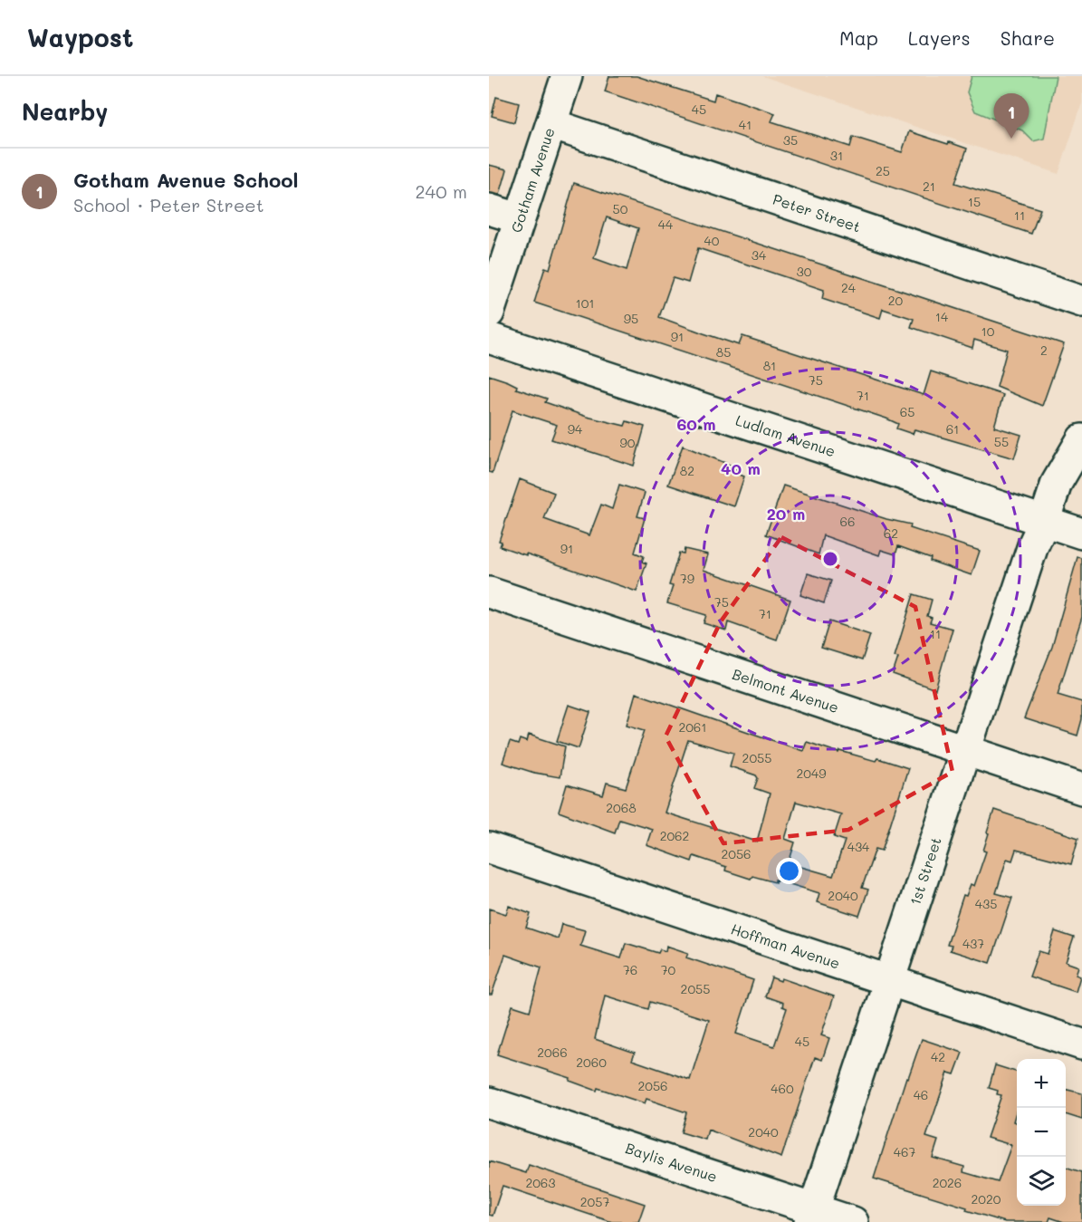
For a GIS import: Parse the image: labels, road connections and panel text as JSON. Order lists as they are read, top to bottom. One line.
{"streets":{"street":["Gotham Avenue","Peter Street","Ludlam Avenue","Belmont Avenue","1st Street","Hoffman Avenue","Baylis Avenue"]},"crossings":[["Gotham Avenue","Peter Street"],["Ludlam Avenue","1st Street"],["Belmont Avenue","1st Street"],["1st Street","Hoffman Avenue"],["1st Street","Baylis Avenue"]],"house_numbers":["45","41","35","31","25","21","15","50","11","44","40","34","30","24","20","101","14","95","10","91","2","85","81","75","71","65","94","61","55","90","82","66","62","91","79","75","71","11","2061","2055","2049","2068","2062","434","2056","2040","435","437","76","70","2055","45","2066","42","2060","2056","460","46","2040","467","2063","2026","2020","2057"],"page":{"header":"Waypost","nav":["Map","Layers","Share"],"heading":"Nearby","pins":"1","list":[{"mark":"1","name":"Gotham Avenue School","note":"School · Peter Street","value":"240 m"}],"map_buttons":["+","−"]},"rings":["60 m","40 m","20 m"]}
